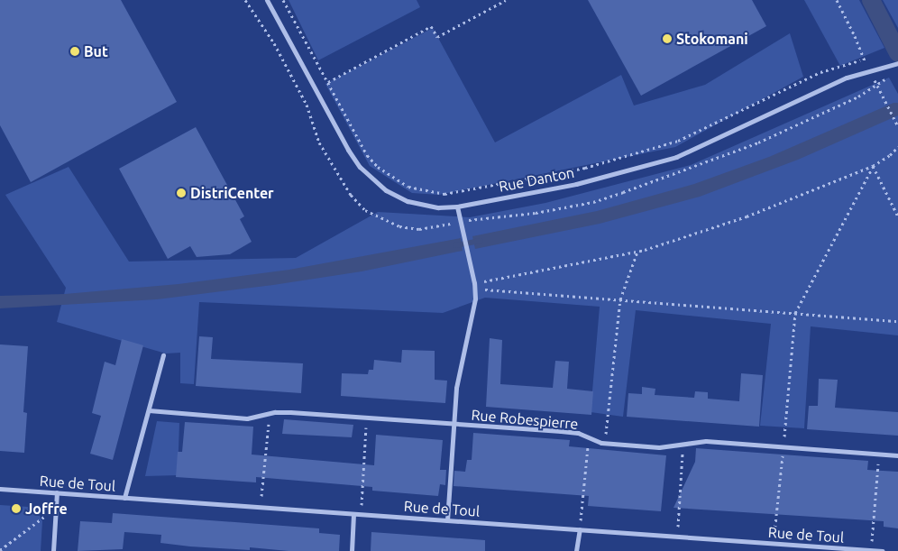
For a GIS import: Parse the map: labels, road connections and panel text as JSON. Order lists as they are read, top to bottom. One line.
{"streets":{"street":["Rue Danton","Rue Robespierre","Rue de Toul"]},"places":["Stokomani","But","DistriCenter","Joffre"]}
